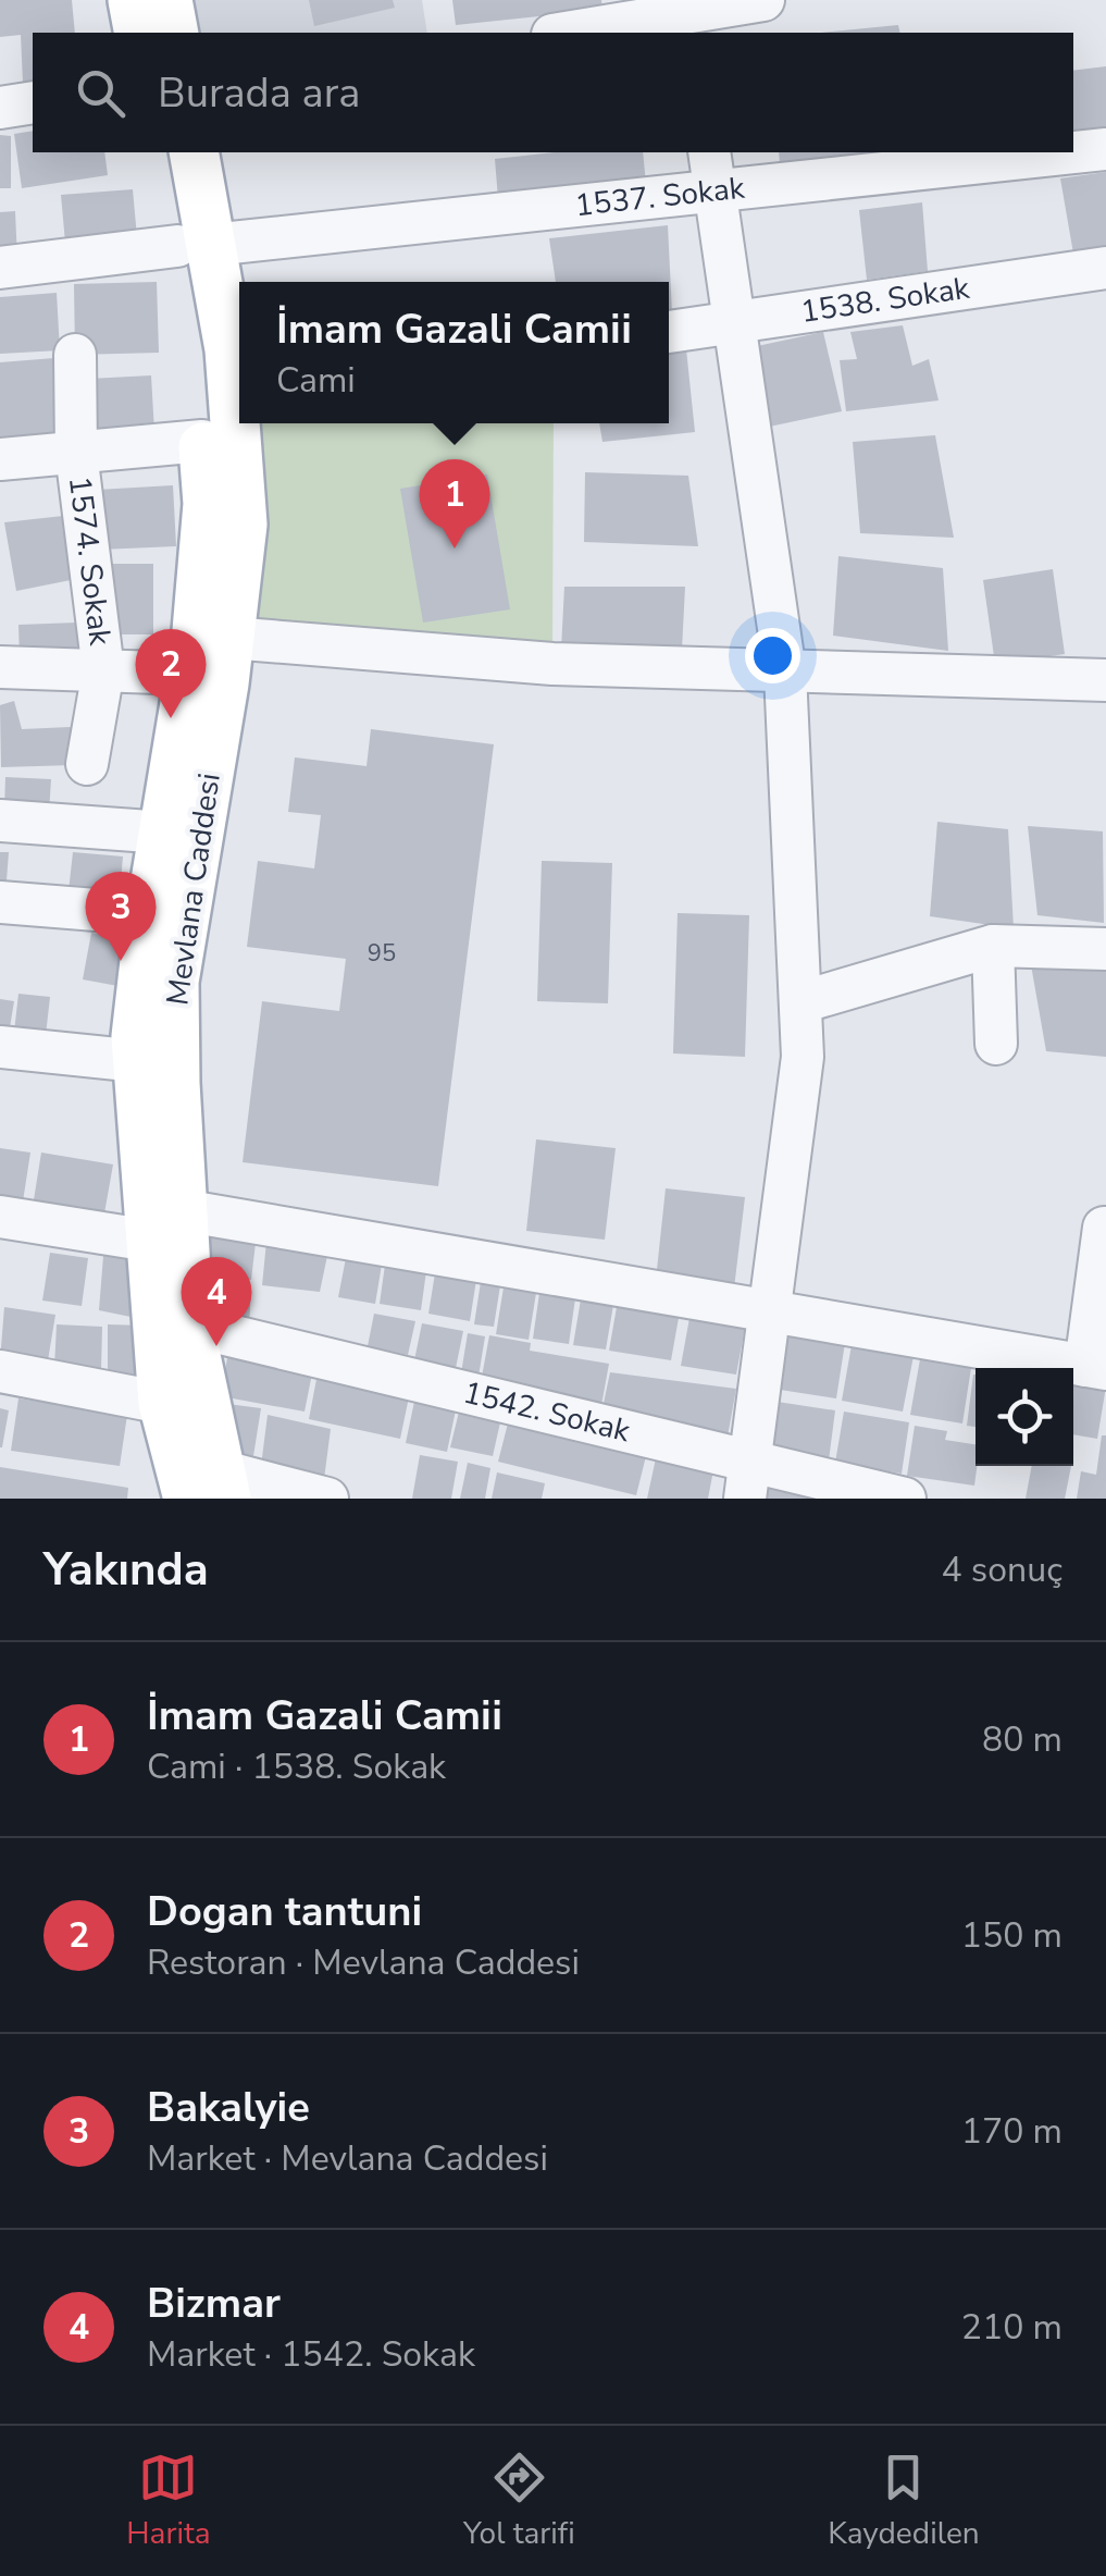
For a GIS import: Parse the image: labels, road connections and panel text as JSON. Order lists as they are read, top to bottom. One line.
{"streets":{"main road":["Mevlana Caddesi"],"street":["1537. Sokak","1538. Sokak","1574. Sokak","1542. Sokak"]},"crossings":[["1537. Sokak","Mevlana Caddesi"],["Mevlana Caddesi","1542. Sokak"]],"house_numbers":["95"],"page":{"search":"Burada ara","popup":["İmam Gazali Camii","Cami"],"pins":["1","2","3","4"],"heading":["Yakında","4 sonuç"],"list":[{"mark":"1","name":"İmam Gazali Camii","note":"Cami · 1538. Sokak","value":"80 m"},{"mark":"2","name":"Dogan tantuni","note":"Restoran · Mevlana Caddesi","value":"150 m"},{"mark":"3","name":"Bakalyie","note":"Market · Mevlana Caddesi","value":"170 m"},{"mark":"4","name":"Bizmar","note":"Market · 1542. Sokak","value":"210 m"}],"nav":["Harita","Yol tarifi","Kaydedilen"]}}
